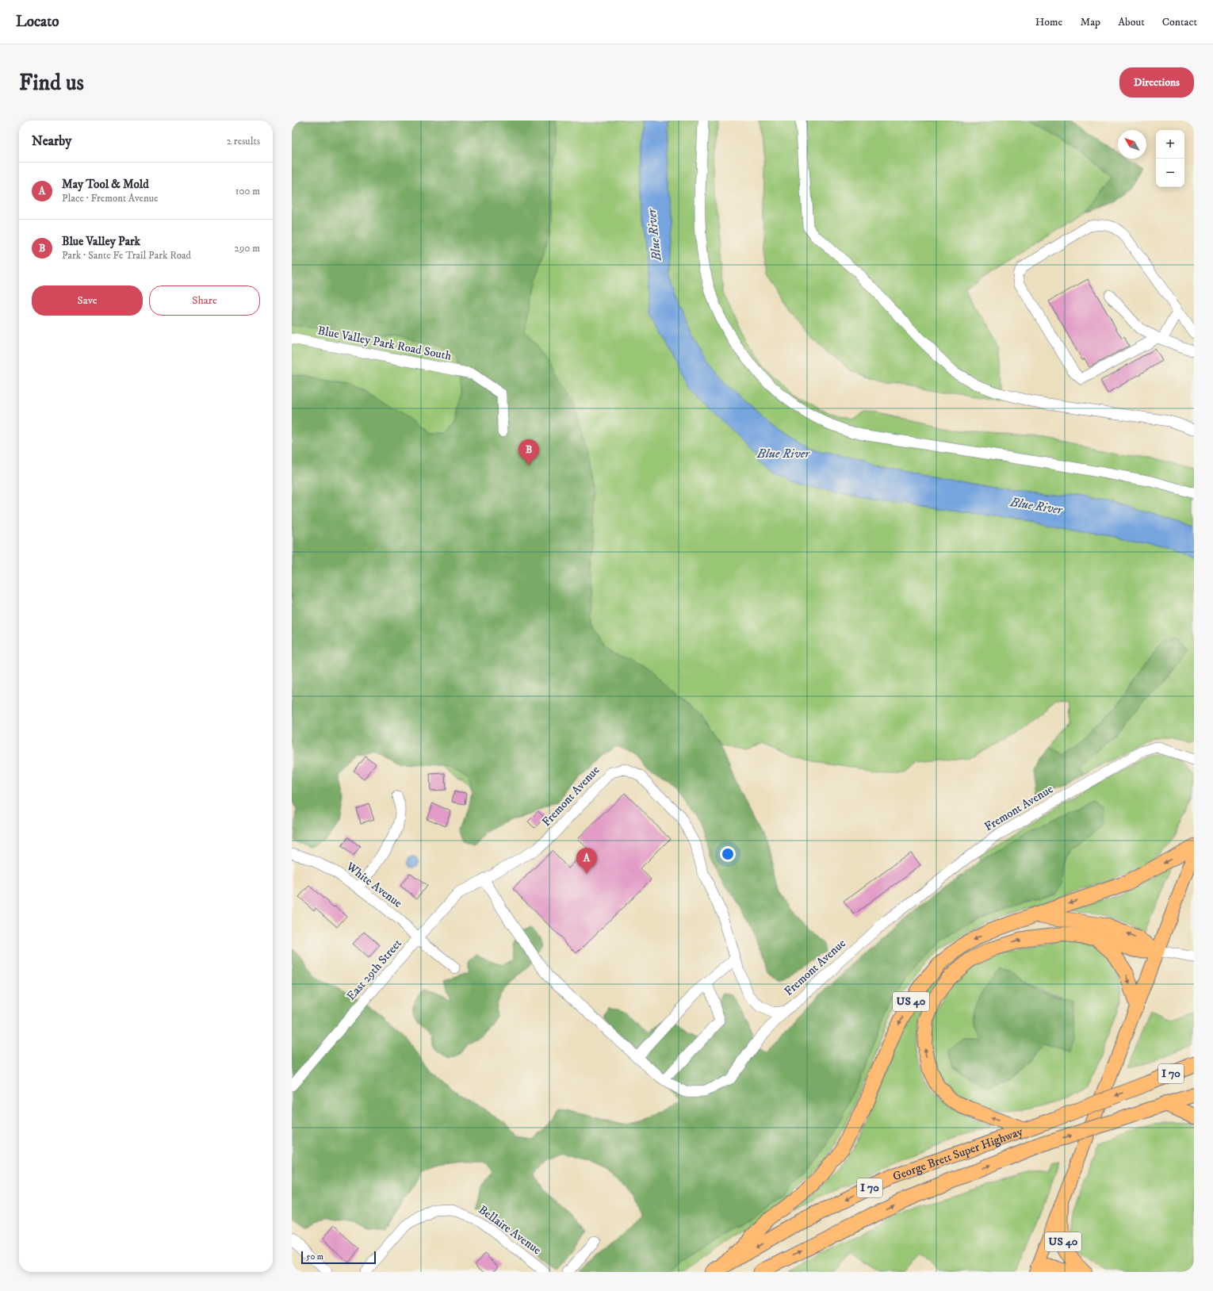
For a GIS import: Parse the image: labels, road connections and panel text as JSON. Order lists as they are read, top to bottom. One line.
{"streets":{"highway":["US 40","I 70","George Brett Super Highway"],"street":["Blue Valley Park Road South","Fremont Avenue","White Avenue","East 29th Street","Bellaire Avenue"]},"crossings":[["Fremont Avenue","East 29th Street"],["White Avenue","East 29th Street"],["US 40","George Brett Super Highway"]],"water":["Blue River"],"scale_bar":"50 m","north":"top left","page":{"header":"Locato","nav":["Home","Map","About","Contact"],"buttons":["Directions",["Save","Share"]],"title":"Find us","heading":["Nearby","2 results"],"map_buttons":["+","−"],"list":[{"mark":"A","name":"May Tool & Mold","note":"Place · Fremont Avenue","value":"100 m"},{"mark":"B","name":"Blue Valley Park","note":"Park · Sante Fe Trail Park Road","value":"290 m"}],"pins":["B","A"],"scale":"50 m"}}
